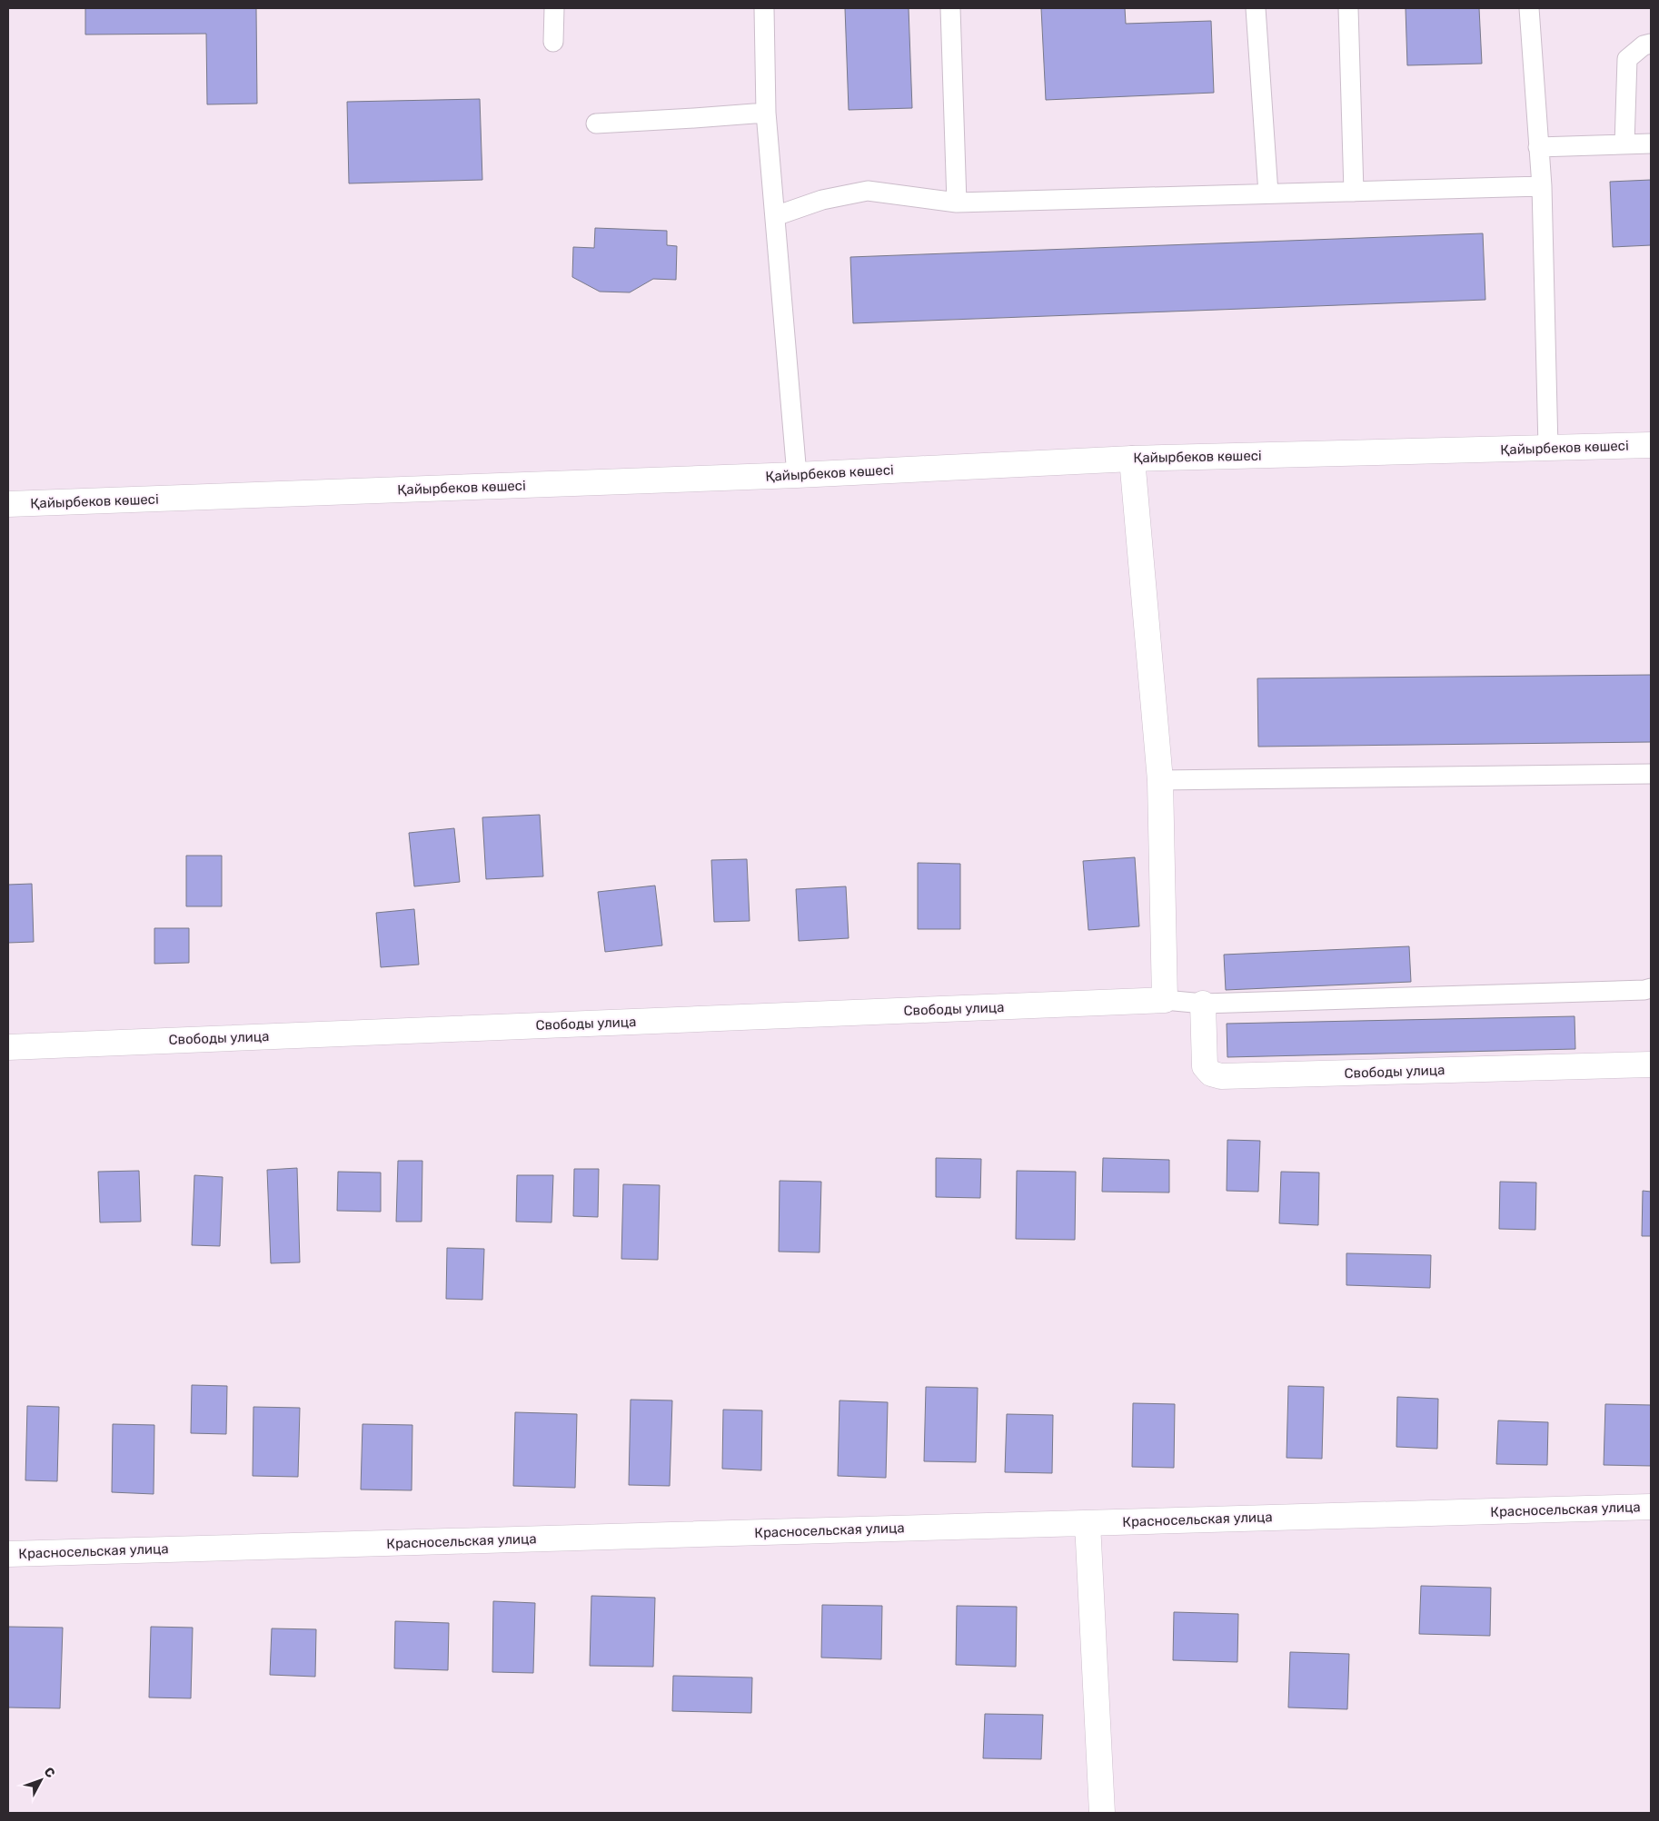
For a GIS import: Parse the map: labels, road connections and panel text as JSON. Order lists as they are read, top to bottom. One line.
{"streets":{"street":["Қайырбеков көшесі","Свободы улица","Красносельская улица"]},"north":"top right"}
